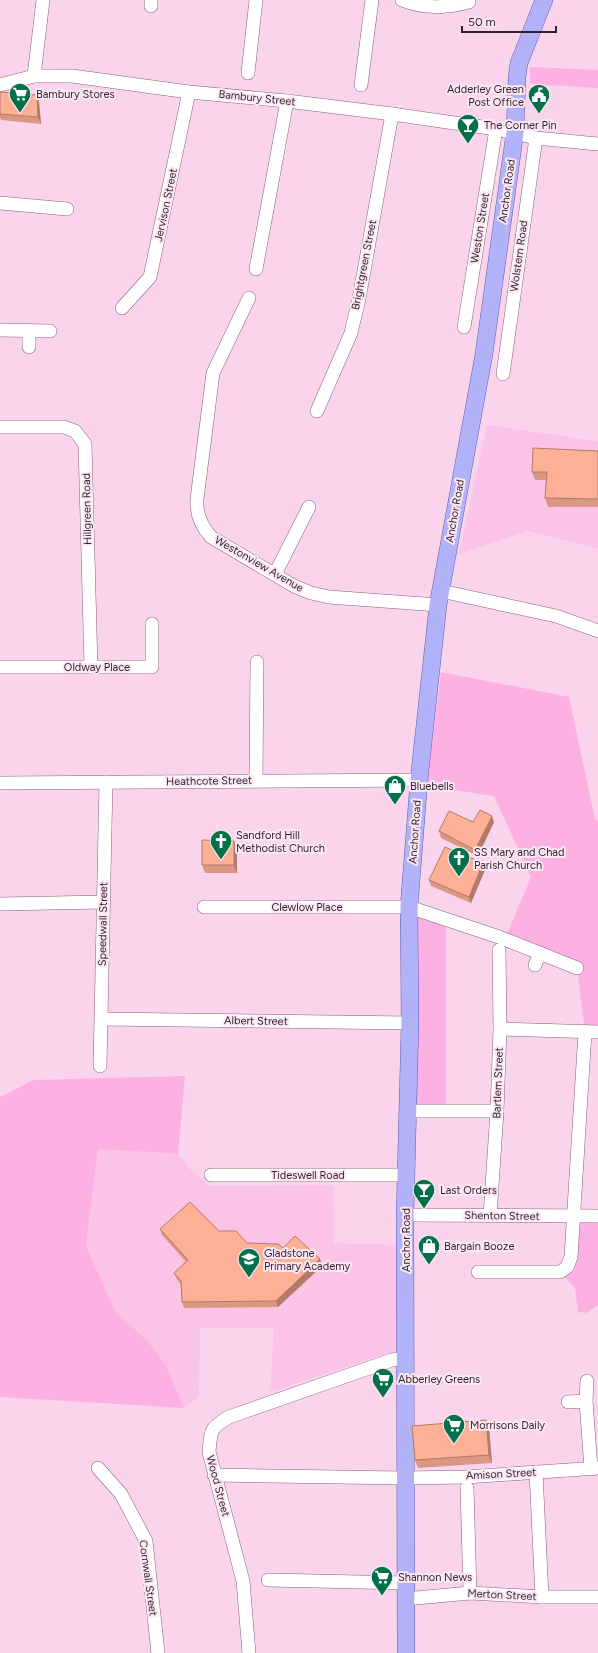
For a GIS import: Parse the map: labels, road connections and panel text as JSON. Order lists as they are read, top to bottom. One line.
{"streets":{"main road":["Anchor Road"],"street":["Bambury Street","Jervison Street","Weston Street","Wolstern Road","Brightgreen Street","Hillgreen Road","Westonview Avenue","Oldway Place","Heathcote Street","Clewlow Place","Speedwall Street","Albert Street","Bartlem Street","Tideswell Road","Shenton Street","Amison Street","Wood Street","Cornwall Street","Merton Street"]},"crossings":[["Bambury Street","Anchor Road"],["Bambury Street","Jervison Street"],["Bambury Street","Weston Street"],["Bambury Street","Wolstern Road"],["Bambury Street","Brightgreen Street"],["Anchor Road","Westonview Avenue"],["Anchor Road","Heathcote Street"],["Anchor Road","Clewlow Place"],["Anchor Road","Albert Street"],["Anchor Road","Tideswell Road"],["Anchor Road","Shenton Street"],["Anchor Road","Amison Street"],["Anchor Road","Wood Street"],["Anchor Road","Merton Street"],["Hillgreen Road","Oldway Place"],["Heathcote Street","Speedwall Street"],["Speedwall Street","Albert Street"],["Bartlem Street","Shenton Street"],["Amison Street","Wood Street"]],"places":{"supermarket":["Bambury Stores","Abberley Greens","Morrisons Daily","Shannon News"],"public building":["Adderley Green Post Office"],"bar":["The Corner Pin","Last Orders"],"shop":["Bluebells","Bargain Booze"],"church":["Sandford Hill Methodist Church","SS Mary and Chad Parish Church"],"school or university":["Gladstone Primary Academy"]},"scale_bar":"50 m"}
